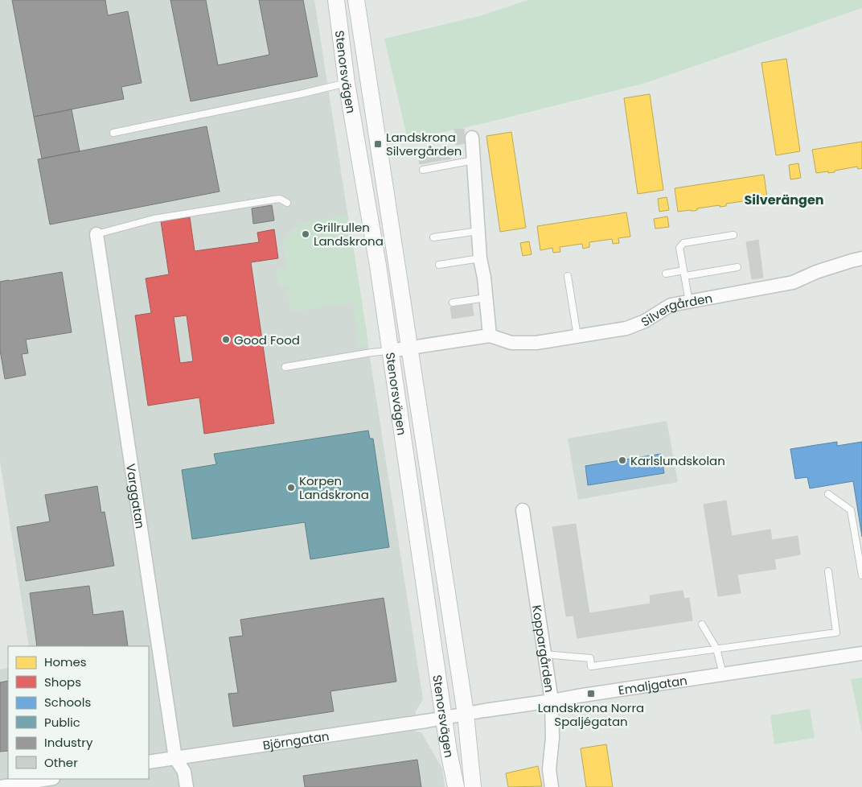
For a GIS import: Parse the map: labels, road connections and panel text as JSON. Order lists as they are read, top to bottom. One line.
{"streets":{"street":["Stenorsvägen","Silvergården","Varggatan","Koppargården","Emaljgatan","Björngatan"]},"crossings":[["Stenorsvägen","Silvergården"],["Stenorsvägen","Emaljgatan"],["Stenorsvägen","Björngatan"],["Varggatan","Björngatan"],["Koppargården","Emaljgatan"],["Emaljgatan","Björngatan"]],"districts":["Silverängen"],"places":{"transit":["Landskrona Silvergården","Landskrona Norra Spaljégatan"],"other":["Grillrullen Landskrona","Good Food","Karlslundskolan","Korpen Landskrona"]},"legend":["Homes","Shops","Schools","Public","Industry","Other"]}
